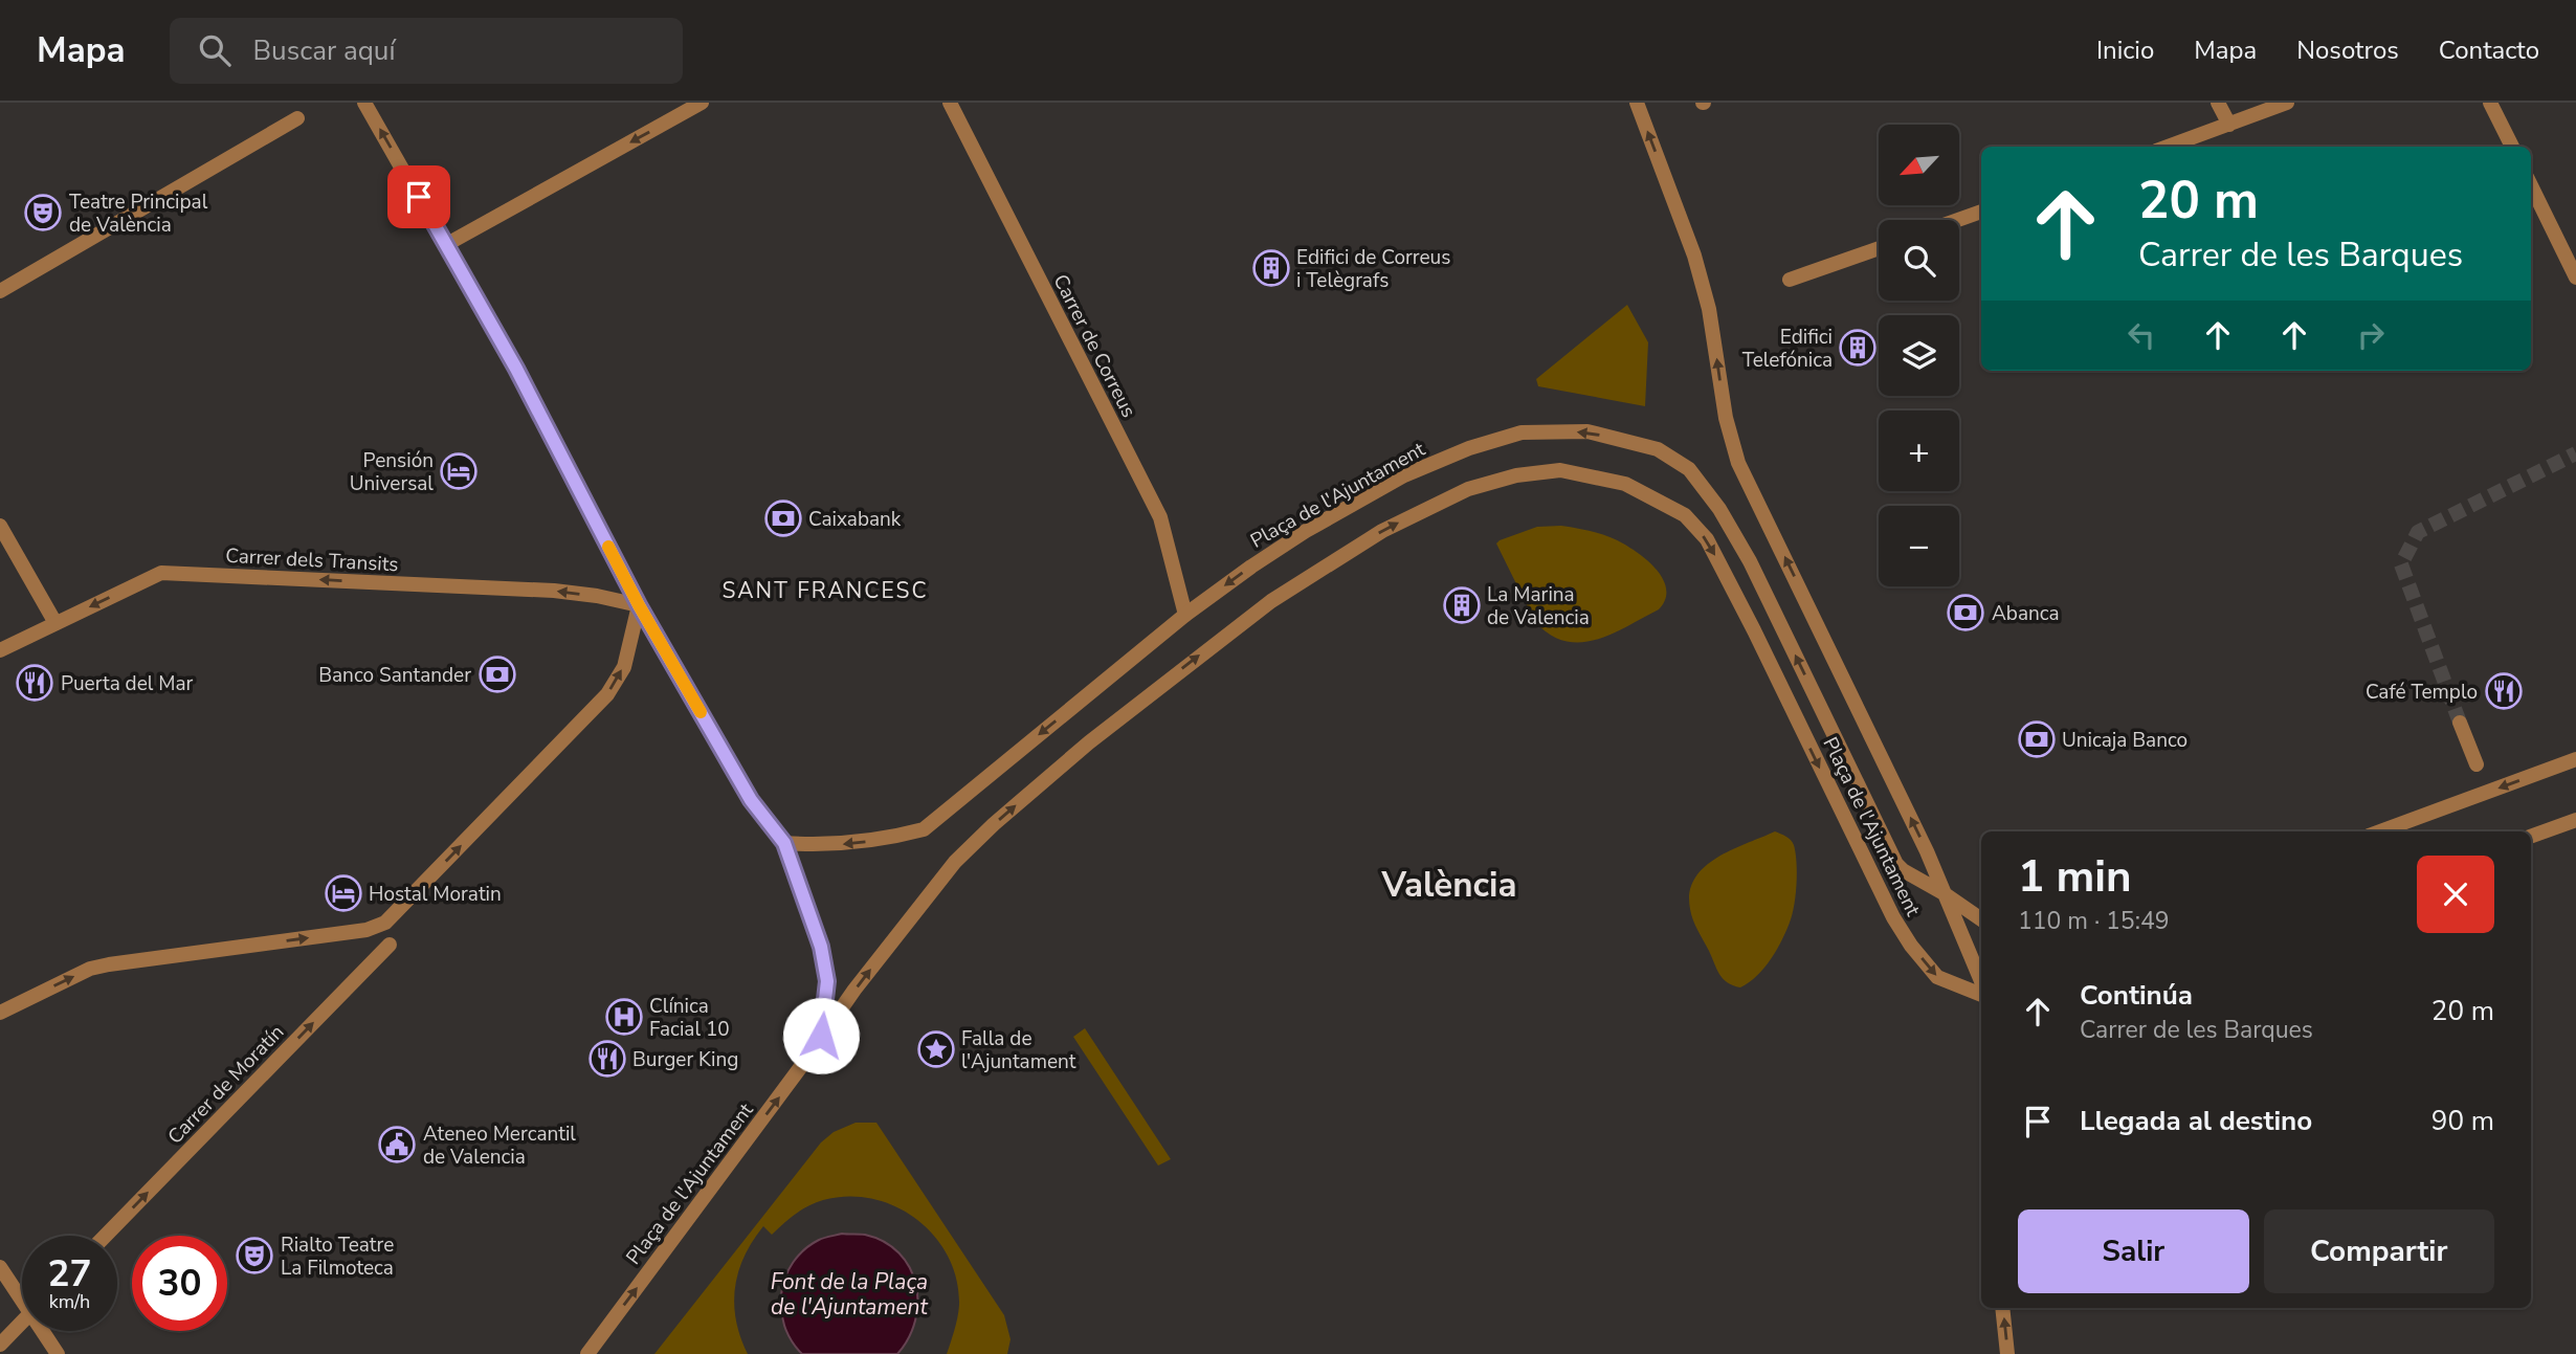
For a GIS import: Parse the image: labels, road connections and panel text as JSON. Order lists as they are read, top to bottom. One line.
{"streets":{"street":["Carrer de Correus","Plaça de l'Ajuntament","Carrer dels Transits","Carrer de Moratín"]},"crossings":[["Carrer de Correus","Plaça de l'Ajuntament"]],"one_way":["Carrer dels Transits"],"districts":["SANT FRANCESC","València"],"water":["Font de la Plaça de l'Ajuntament"],"places":{"theatre":["Teatre Principal de València","Rialto Teatre La Filmoteca"],"building":["Edifici de Correus i Telègrafs","Edifici Telefónica","La Marina de Valencia"],"hotel":["Pensión Universal","Hostal Moratin"],"bank":["Caixabank","Abanca","Banco Santander","Unicaja Banco"],"restaurant":["Puerta del Mar","Café Templo","Burger King"],"hospital":["Clínica Facial 10"],"place":["Falla de l'Ajuntament"],"public building":["Ateneo Mercantil de Valencia"]},"north":"bottom left","page":{"header":"Mapa","search":"Buscar aquí","nav":["Inicio","Mapa","Nosotros","Contacto"],"map_buttons":["+","−"],"turn":["20 m","Carrer de les Barques"],"heading":["1 min","110 m · 15:49"],"list":[{"name":"Continúa","note":"Carrer de les Barques","value":"20 m"},{"name":"Llegada al destino","value":"90 m"}],"buttons":["Salir","Compartir"],"speed":"27 km/h","limit":"30"}}
